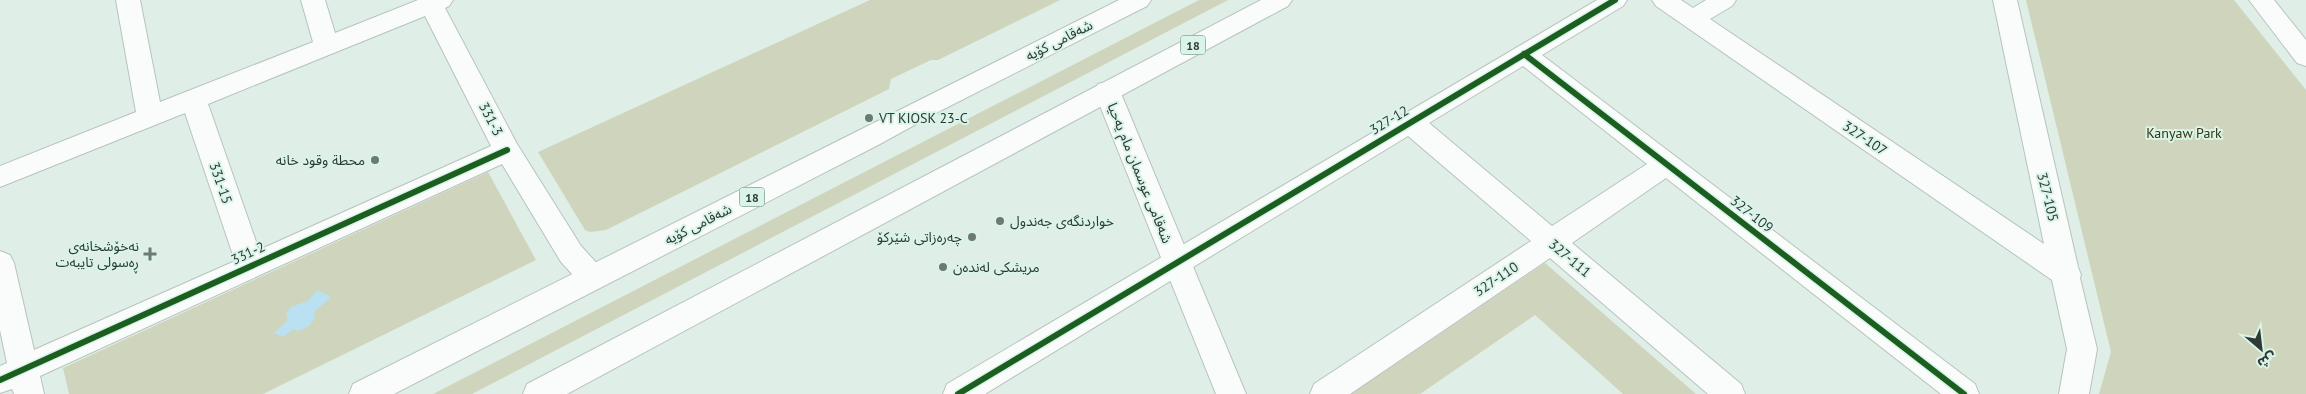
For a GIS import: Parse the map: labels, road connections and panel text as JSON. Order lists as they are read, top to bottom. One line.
{"streets":{"main road":["شەقامی کۆیە","18","331-3","327-12","327-107","شەقامی عوسمان مام یەحیا","331-15","327-105","327-109","331-2","327-111","327-110"]},"crossings":[["شەقامی کۆیە","331-3"],["18","شەقامی عوسمان مام یەحیا"],["331-3","331-2"],["327-12","شەقامی عوسمان مام یەحیا"],["327-12","327-109"],["327-12","327-111"],["327-107","327-105"],["331-15","331-2"],["327-109","327-110"],["327-111","327-110"]],"parks":["Kanyaw Park"],"places":{"other":["VT KIOSK 23-C","محطة وقود خانه","خواردنگەی جەندول","چەرەزاتی شێرکۆ","مریشکی لەندەن"],"health":["نەخۆشخانەی ڕەسولی تایبەت"]},"north":"bottom right"}
